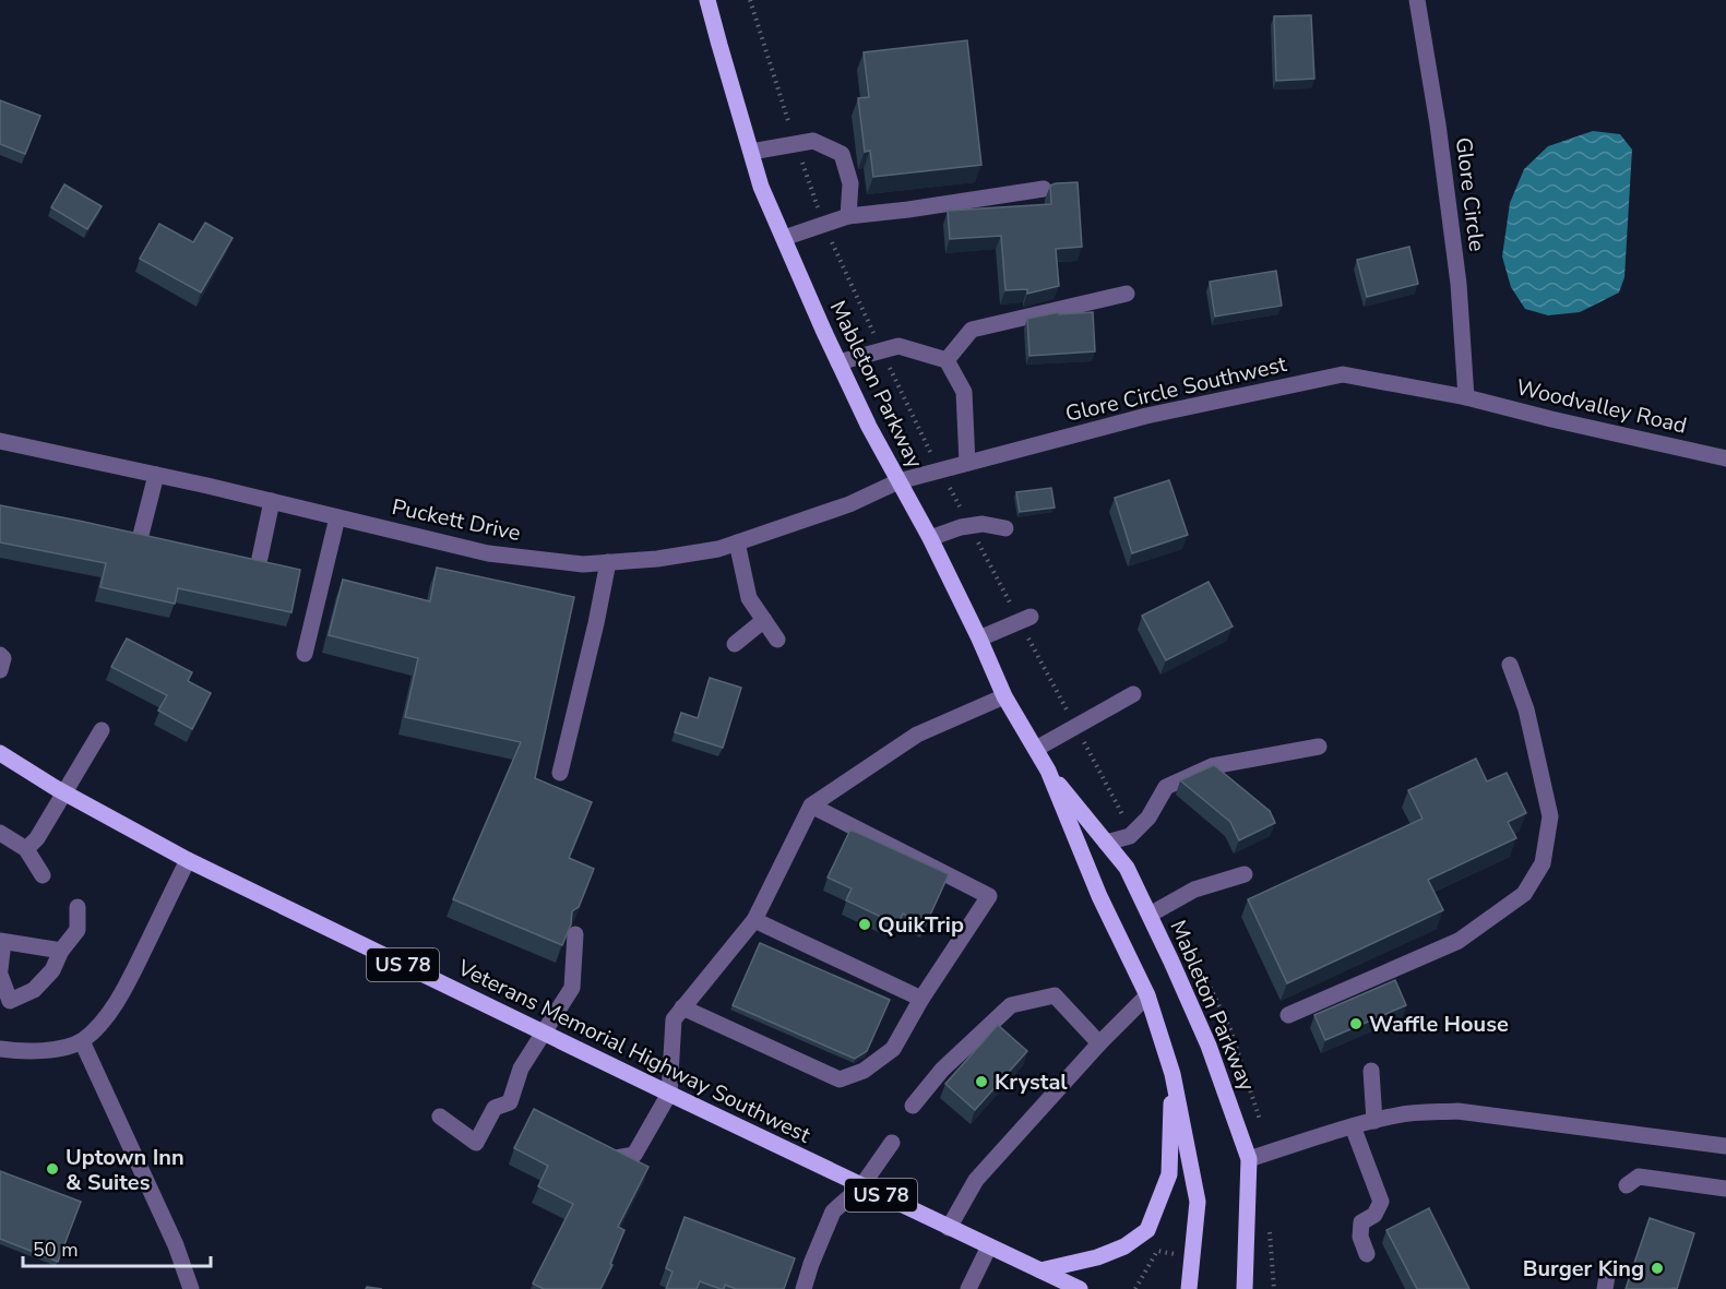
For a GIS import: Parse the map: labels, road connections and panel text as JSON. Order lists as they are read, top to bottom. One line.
{"streets":{"main road":["Mableton Parkway","US 78","Veterans Memorial Highway Southwest"],"street":["Glore Circle","Glore Circle Southwest","Woodvalley Road","Puckett Drive"]},"crossings":[["Glore Circle","Glore Circle Southwest"],["Glore Circle","Woodvalley Road"],["Mableton Parkway","Glore Circle Southwest"],["Mableton Parkway","Puckett Drive"],["Glore Circle Southwest","Woodvalley Road"],["Glore Circle Southwest","Puckett Drive"]],"places":["QuikTrip","Waffle House","Krystal","Uptown Inn & Suites","Burger King"],"scale_bar":"50 m"}
